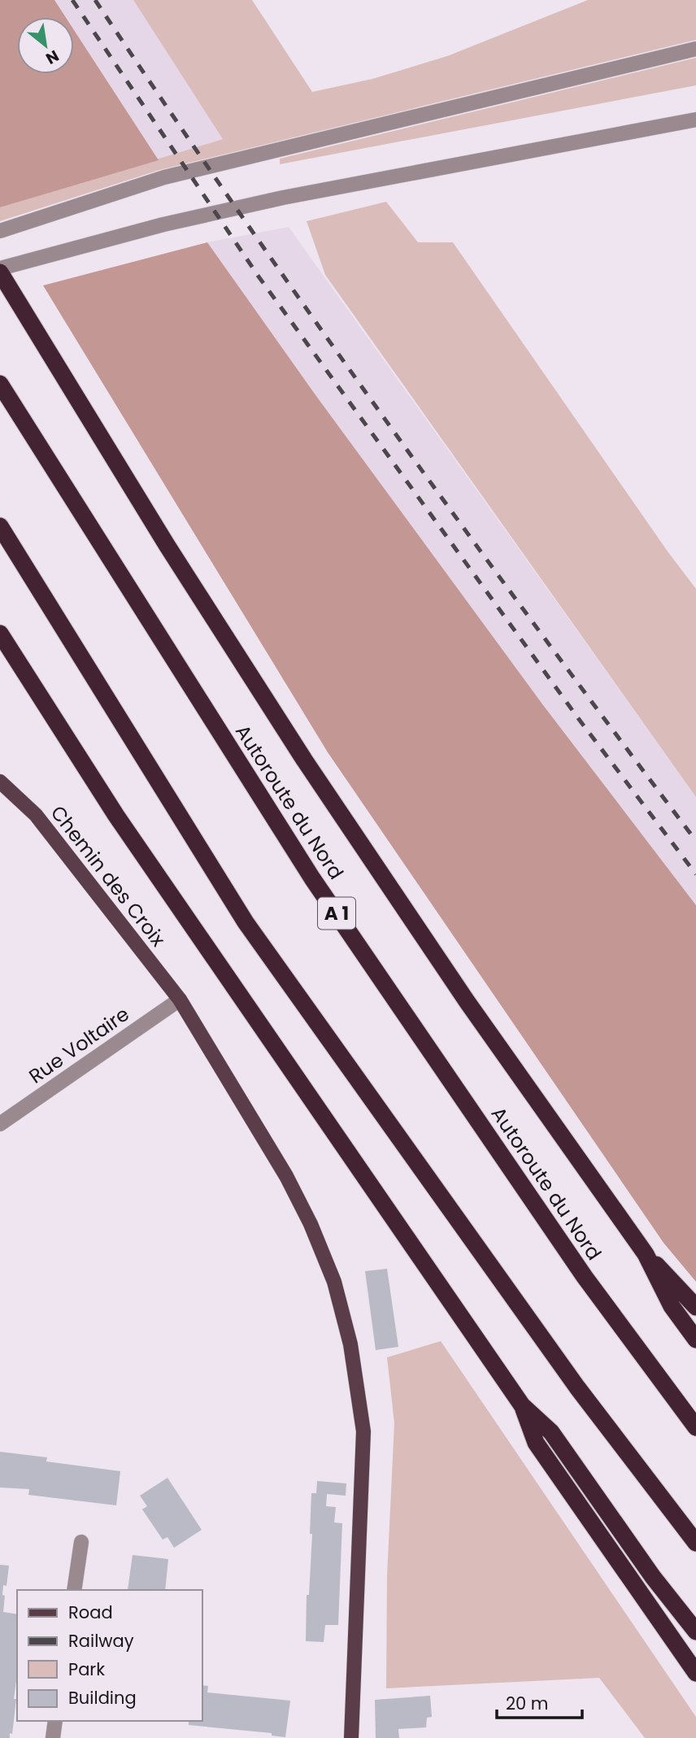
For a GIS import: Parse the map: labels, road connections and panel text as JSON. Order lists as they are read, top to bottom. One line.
{"streets":{"highway":["Autoroute du Nord","A 1"],"main road":["Chemin des Croix"],"street":["Rue Voltaire"]},"crossings":[["Chemin des Croix","Rue Voltaire"]],"legend":["Road","Railway","Park","Building"],"scale_bar":"20 m","north":"bottom right"}
